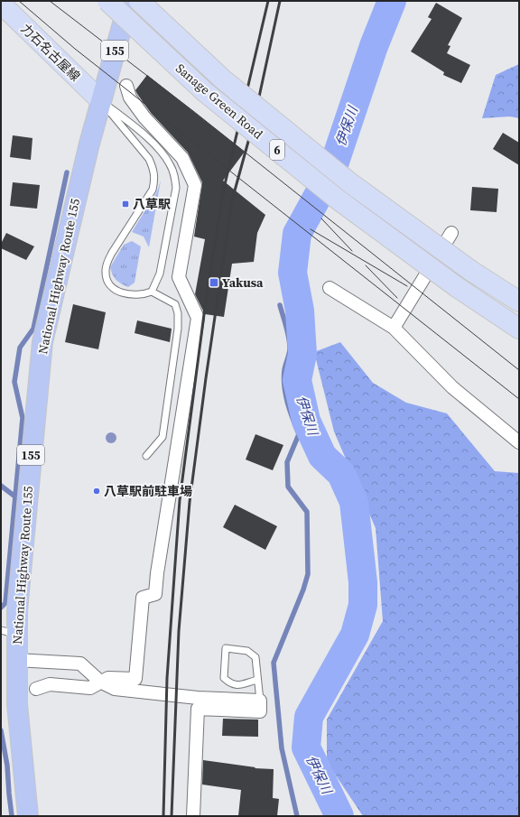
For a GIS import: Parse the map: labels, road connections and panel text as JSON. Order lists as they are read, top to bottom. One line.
{"streets":{"highway":["155","National Highway Route 155"],"main road":["力石名古屋線","Sanage Green Road","6"]},"crossings":[["力石名古屋線","National Highway Route 155"]],"water":["伊保川"],"places":{"transit":["八草駅","Yakusa"],"other":["八草駅前駐車場"]}}
